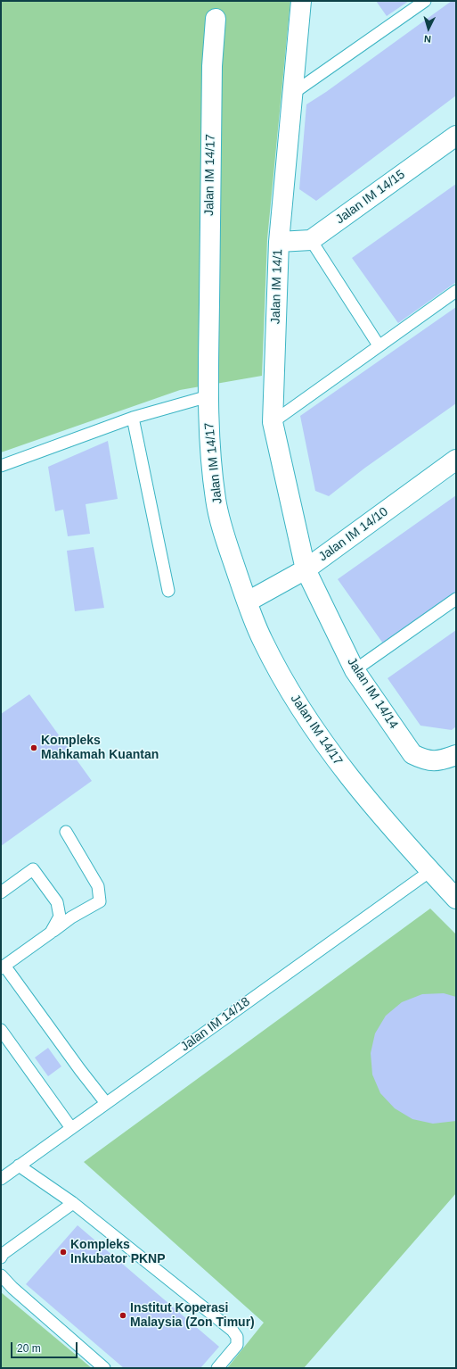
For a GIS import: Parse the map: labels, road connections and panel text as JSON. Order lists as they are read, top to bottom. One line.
{"streets":{"street":["Jalan IM 14/17","Jalan IM 14/15","Jalan IM 14/1","Jalan IM 14/10","Jalan IM 14/14"],"lane":["Jalan IM 14/18"]},"crossings":[["Jalan IM 14/17","Jalan IM 14/10"],["Jalan IM 14/17","Jalan IM 14/18"],["Jalan IM 14/1","Jalan IM 14/10"],["Jalan IM 14/1","Jalan IM 14/14"],["Jalan IM 14/10","Jalan IM 14/14"]],"places":["Kompleks Mahkamah Kuantan","Kompleks Inkubator PKNP","Institut Koperasi Malaysia (Zon Timur)"],"scale_bar":"20 m","north":"bottom"}
